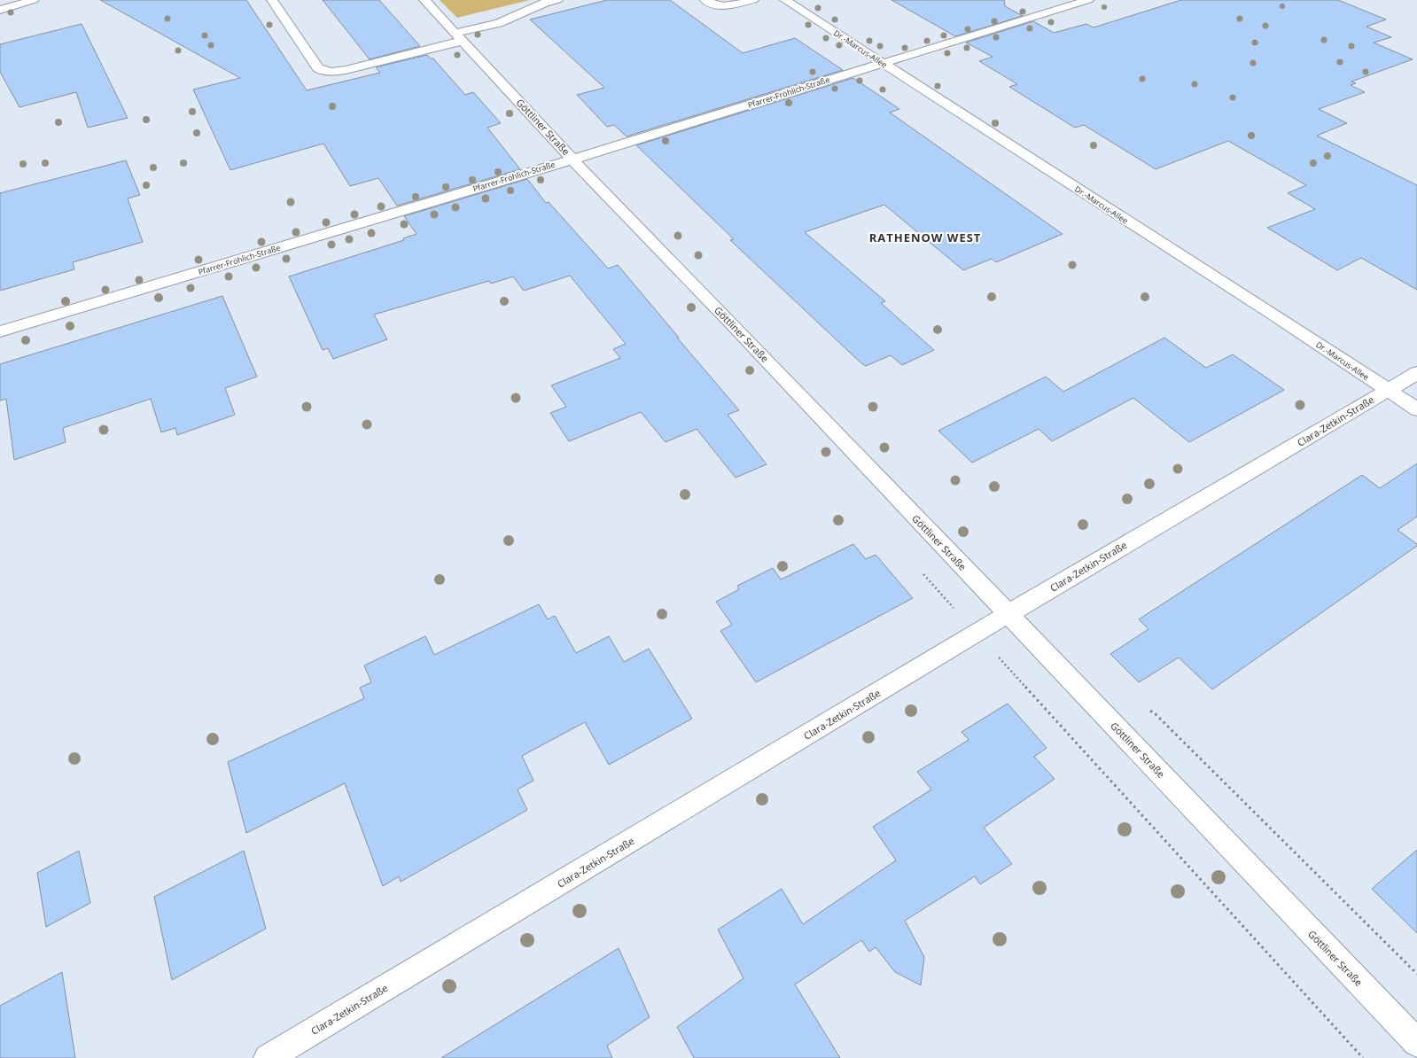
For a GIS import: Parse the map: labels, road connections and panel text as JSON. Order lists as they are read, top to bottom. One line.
{"streets":{"street":["Dr.-Marcus-Allee","Pfarrer-Fröhlich-Straße","Göttliner Straße","Clara-Zetkin-Straße"]},"crossings":[["Dr.-Marcus-Allee","Pfarrer-Fröhlich-Straße"],["Dr.-Marcus-Allee","Clara-Zetkin-Straße"],["Pfarrer-Fröhlich-Straße","Göttliner Straße"],["Göttliner Straße","Clara-Zetkin-Straße"]],"districts":["RATHENOW WEST"]}
